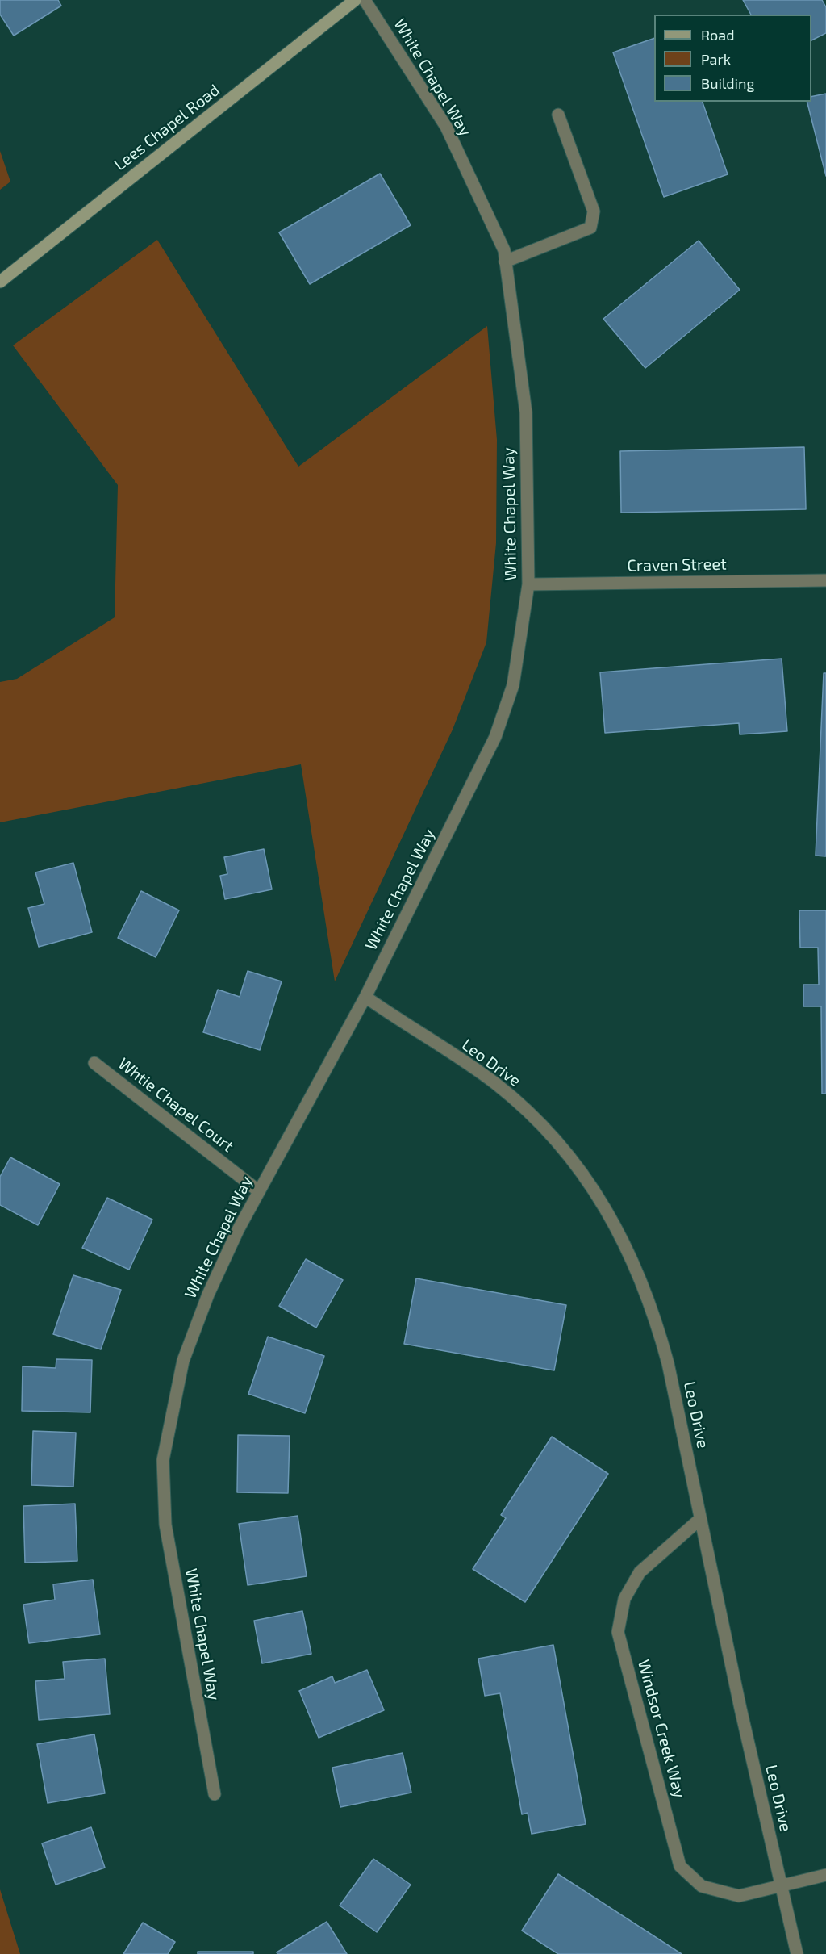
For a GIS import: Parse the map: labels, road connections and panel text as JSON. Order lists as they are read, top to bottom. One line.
{"streets":{"main road":["Lees Chapel Road"],"street":["White Chapel Way","Craven Street","Leo Drive","Whtie Chapel Court","Windsor Creek Way"]},"crossings":[["White Chapel Way","Craven Street"],["White Chapel Way","Leo Drive"],["White Chapel Way","Whtie Chapel Court"],["Leo Drive","Windsor Creek Way"]],"legend":["Road","Park","Building"]}
